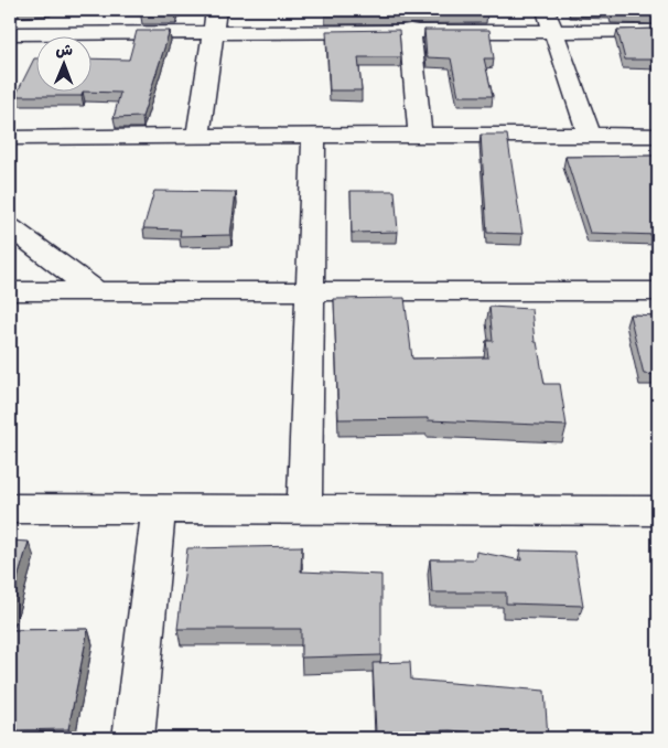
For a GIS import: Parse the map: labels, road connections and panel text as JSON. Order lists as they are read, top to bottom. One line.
{"north":"top"}
